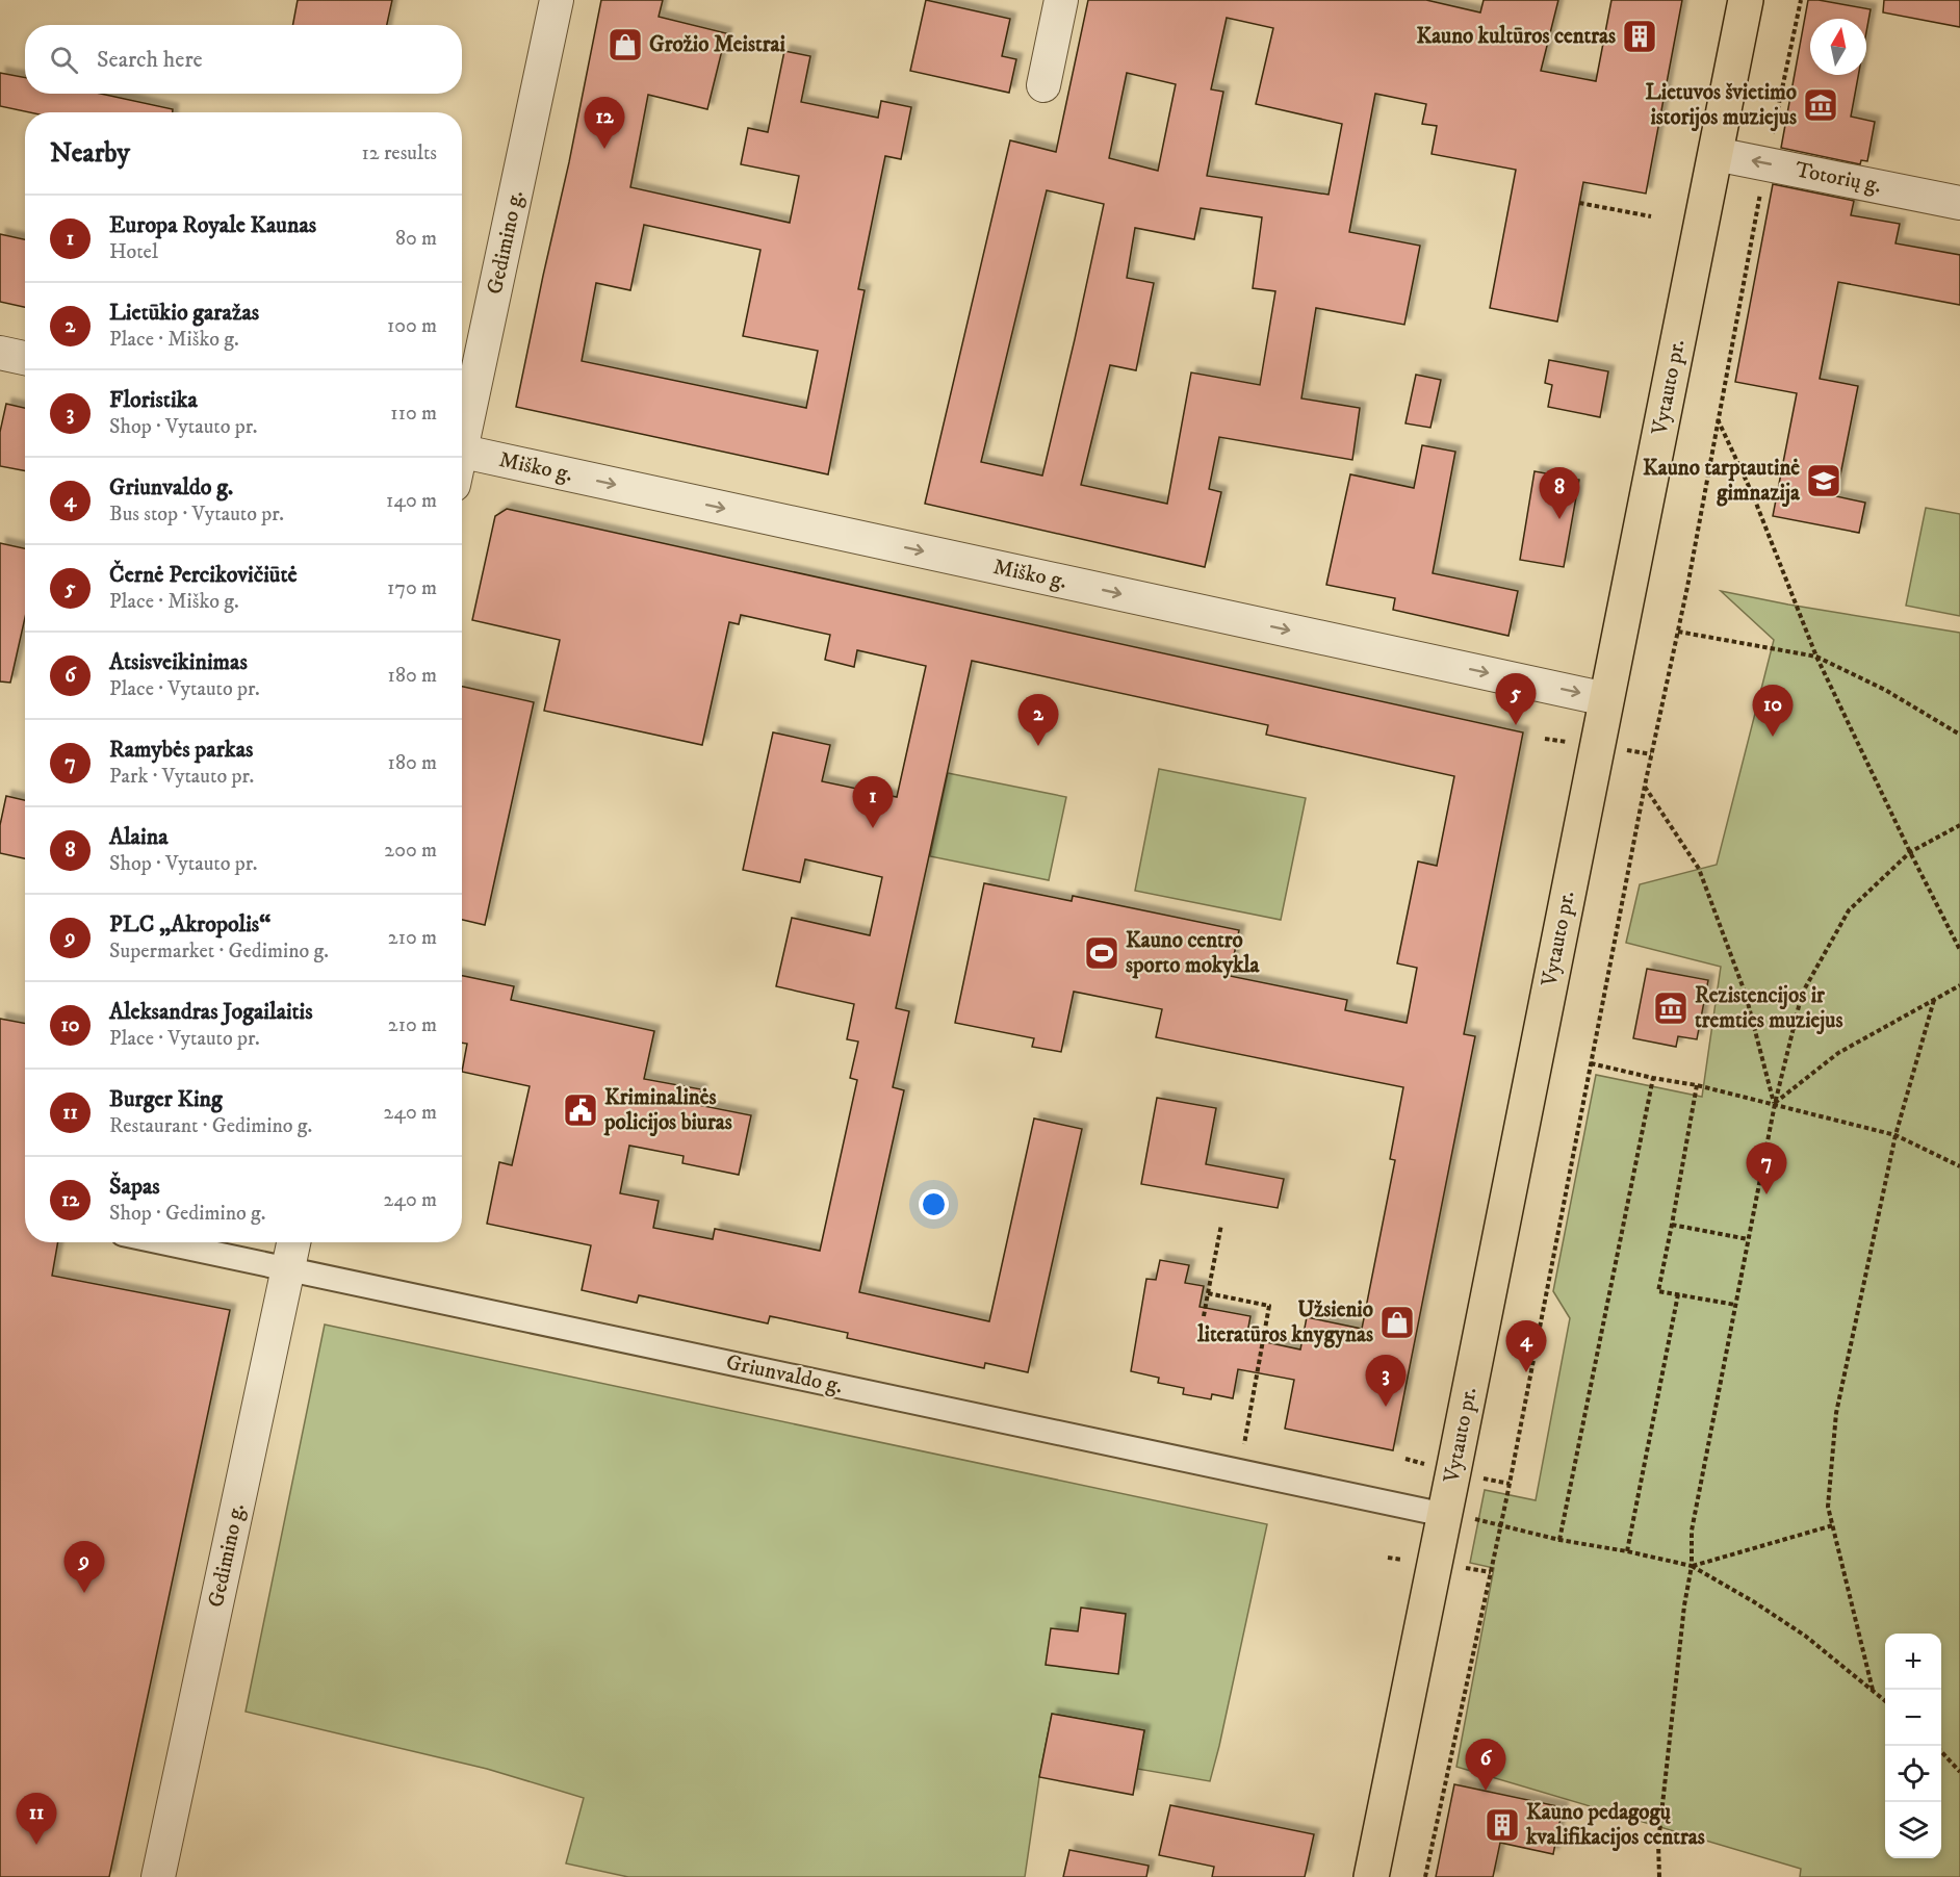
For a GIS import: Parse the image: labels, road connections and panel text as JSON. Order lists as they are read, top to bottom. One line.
{"streets":{"main road":["Vytauto pr."],"street":["Totorių g.","Gedimino g.","Miško g.","Griunvaldo g."]},"crossings":[["Totorių g.","Vytauto pr."],["Gedimino g.","Griunvaldo g."],["Vytauto pr.","Miško g."],["Vytauto pr.","Griunvaldo g."]],"one_way":["Miško g."],"places":{"building":["Kauno kultūros centras","Kauno pedagogų kvalifikacijos centras"],"shop":["Grožio Meistrai","Užsienio literatūros knygynas"],"museum":["Lietuvos švietimo istorijos muziejus","Rezistencijos ir tremties muziejus"],"school or university":["Kauno tarptautinė gimnazija"],"sports":["Kauno centro sporto mokykla"],"public building":["Kriminalinės policijos biuras"]},"north":"top","page":{"search":"Search here","pins":["12","8","5","10","2","1","7","4","3","9","6","11"],"heading":["Nearby","12 results"],"list":[{"mark":"1","name":"Europa Royale Kaunas","note":"Hotel","value":"80 m"},{"mark":"2","name":"Lietūkio garažas","note":"Place · Miško g.","value":"100 m"},{"mark":"3","name":"Floristika","note":"Shop · Vytauto pr.","value":"110 m"},{"mark":"4","name":"Griunvaldo g.","note":"Bus stop · Vytauto pr.","value":"140 m"},{"mark":"5","name":"Černė Percikovičiūtė","note":"Place · Miško g.","value":"170 m"},{"mark":"6","name":"Atsisveikinimas","note":"Place · Vytauto pr.","value":"180 m"},{"mark":"7","name":"Ramybės parkas","note":"Park · Vytauto pr.","value":"180 m"},{"mark":"8","name":"Alaina","note":"Shop · Vytauto pr.","value":"200 m"},{"mark":"9","name":"PLC „Akropolis“","note":"Supermarket · Gedimino g.","value":"210 m"},{"mark":"10","name":"Aleksandras Jogailaitis","note":"Place · Vytauto pr.","value":"210 m"},{"mark":"11","name":"Burger King","note":"Restaurant · Gedimino g.","value":"240 m"},{"mark":"12","name":"Šapas","note":"Shop · Gedimino g.","value":"240 m"}],"map_buttons":["+","−"]}}
